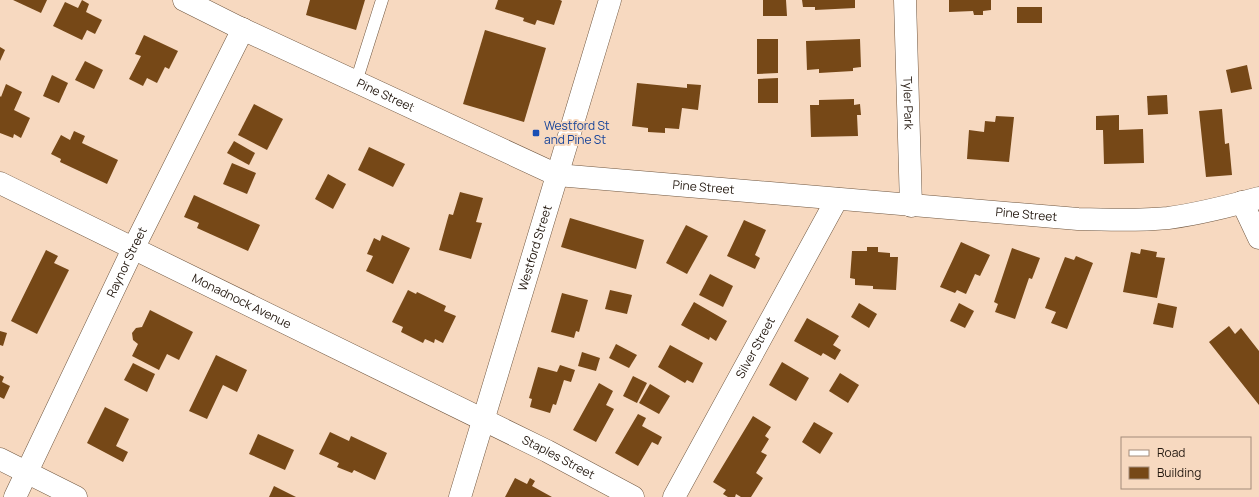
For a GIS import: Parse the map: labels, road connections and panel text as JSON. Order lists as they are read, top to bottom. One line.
{"streets":{"street":["Pine Street","Tyler Park","Westford Street","Raynor Street","Monadnock Avenue","Silver Street","Staples Street"]},"crossings":[["Pine Street","Tyler Park"],["Pine Street","Westford Street"],["Pine Street","Raynor Street"],["Pine Street","Silver Street"],["Westford Street","Monadnock Avenue"],["Westford Street","Staples Street"],["Raynor Street","Monadnock Avenue"],["Monadnock Avenue","Staples Street"]],"places":{"transit":["Westford St and Pine St"]},"legend":["Road","Building"]}
